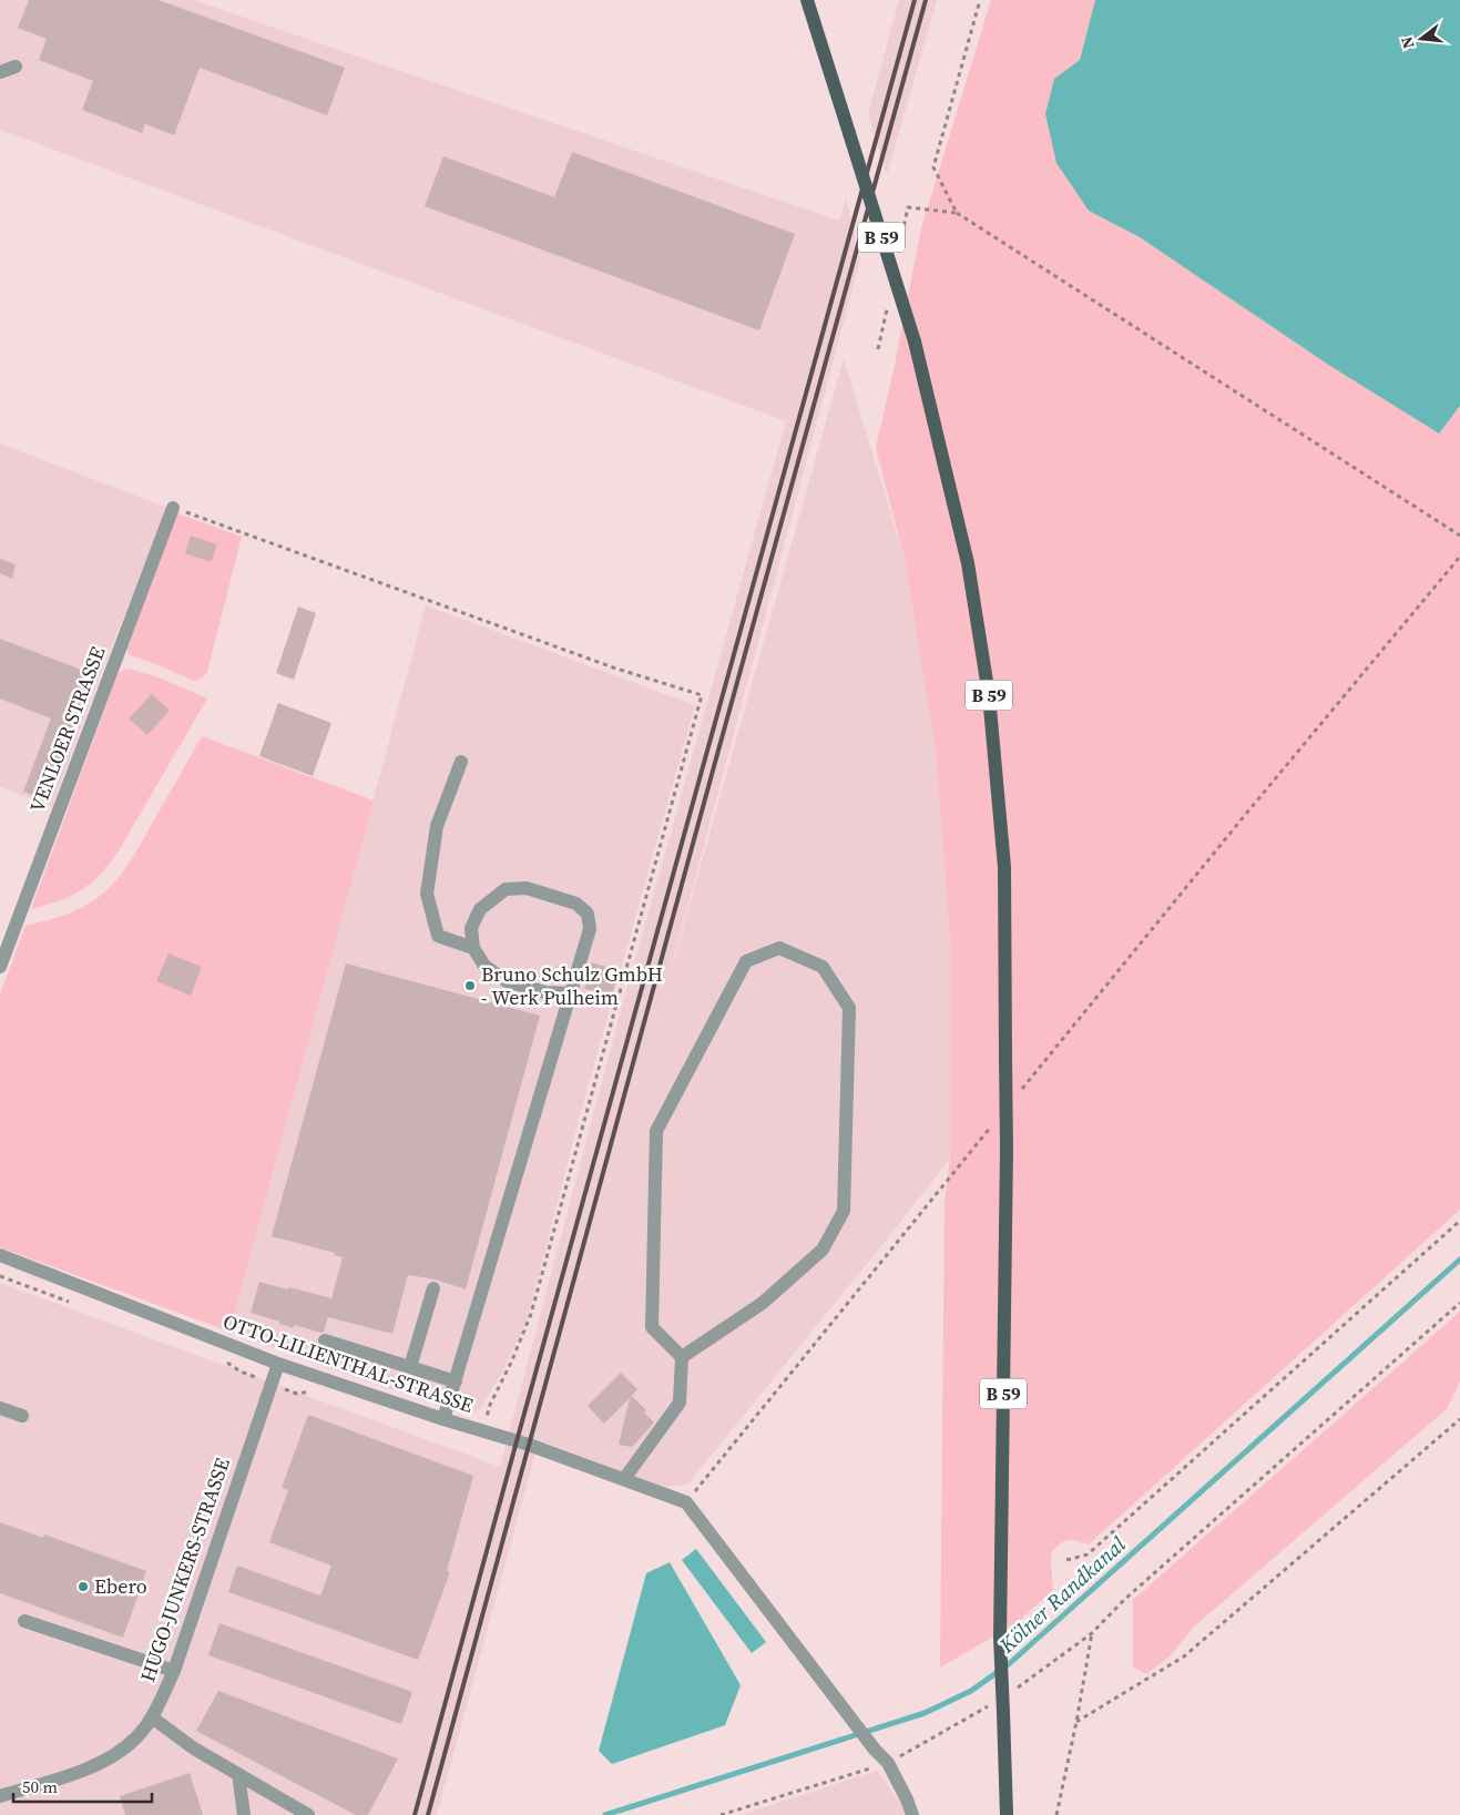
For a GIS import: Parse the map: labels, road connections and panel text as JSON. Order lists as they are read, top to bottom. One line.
{"streets":{"main road":["B 59"],"street":["VENLOER STRASSE","OTTO-LILIENTHAL-STRASSE","HUGO-JUNKERS-STRASSE"]},"crossings":[["OTTO-LILIENTHAL-STRASSE","HUGO-JUNKERS-STRASSE"]],"water":["Kölner Randkanal"],"places":["Bruno Schulz GmbH - Werk Pulheim","Ebero"],"scale_bar":"50 m","north":"left"}
